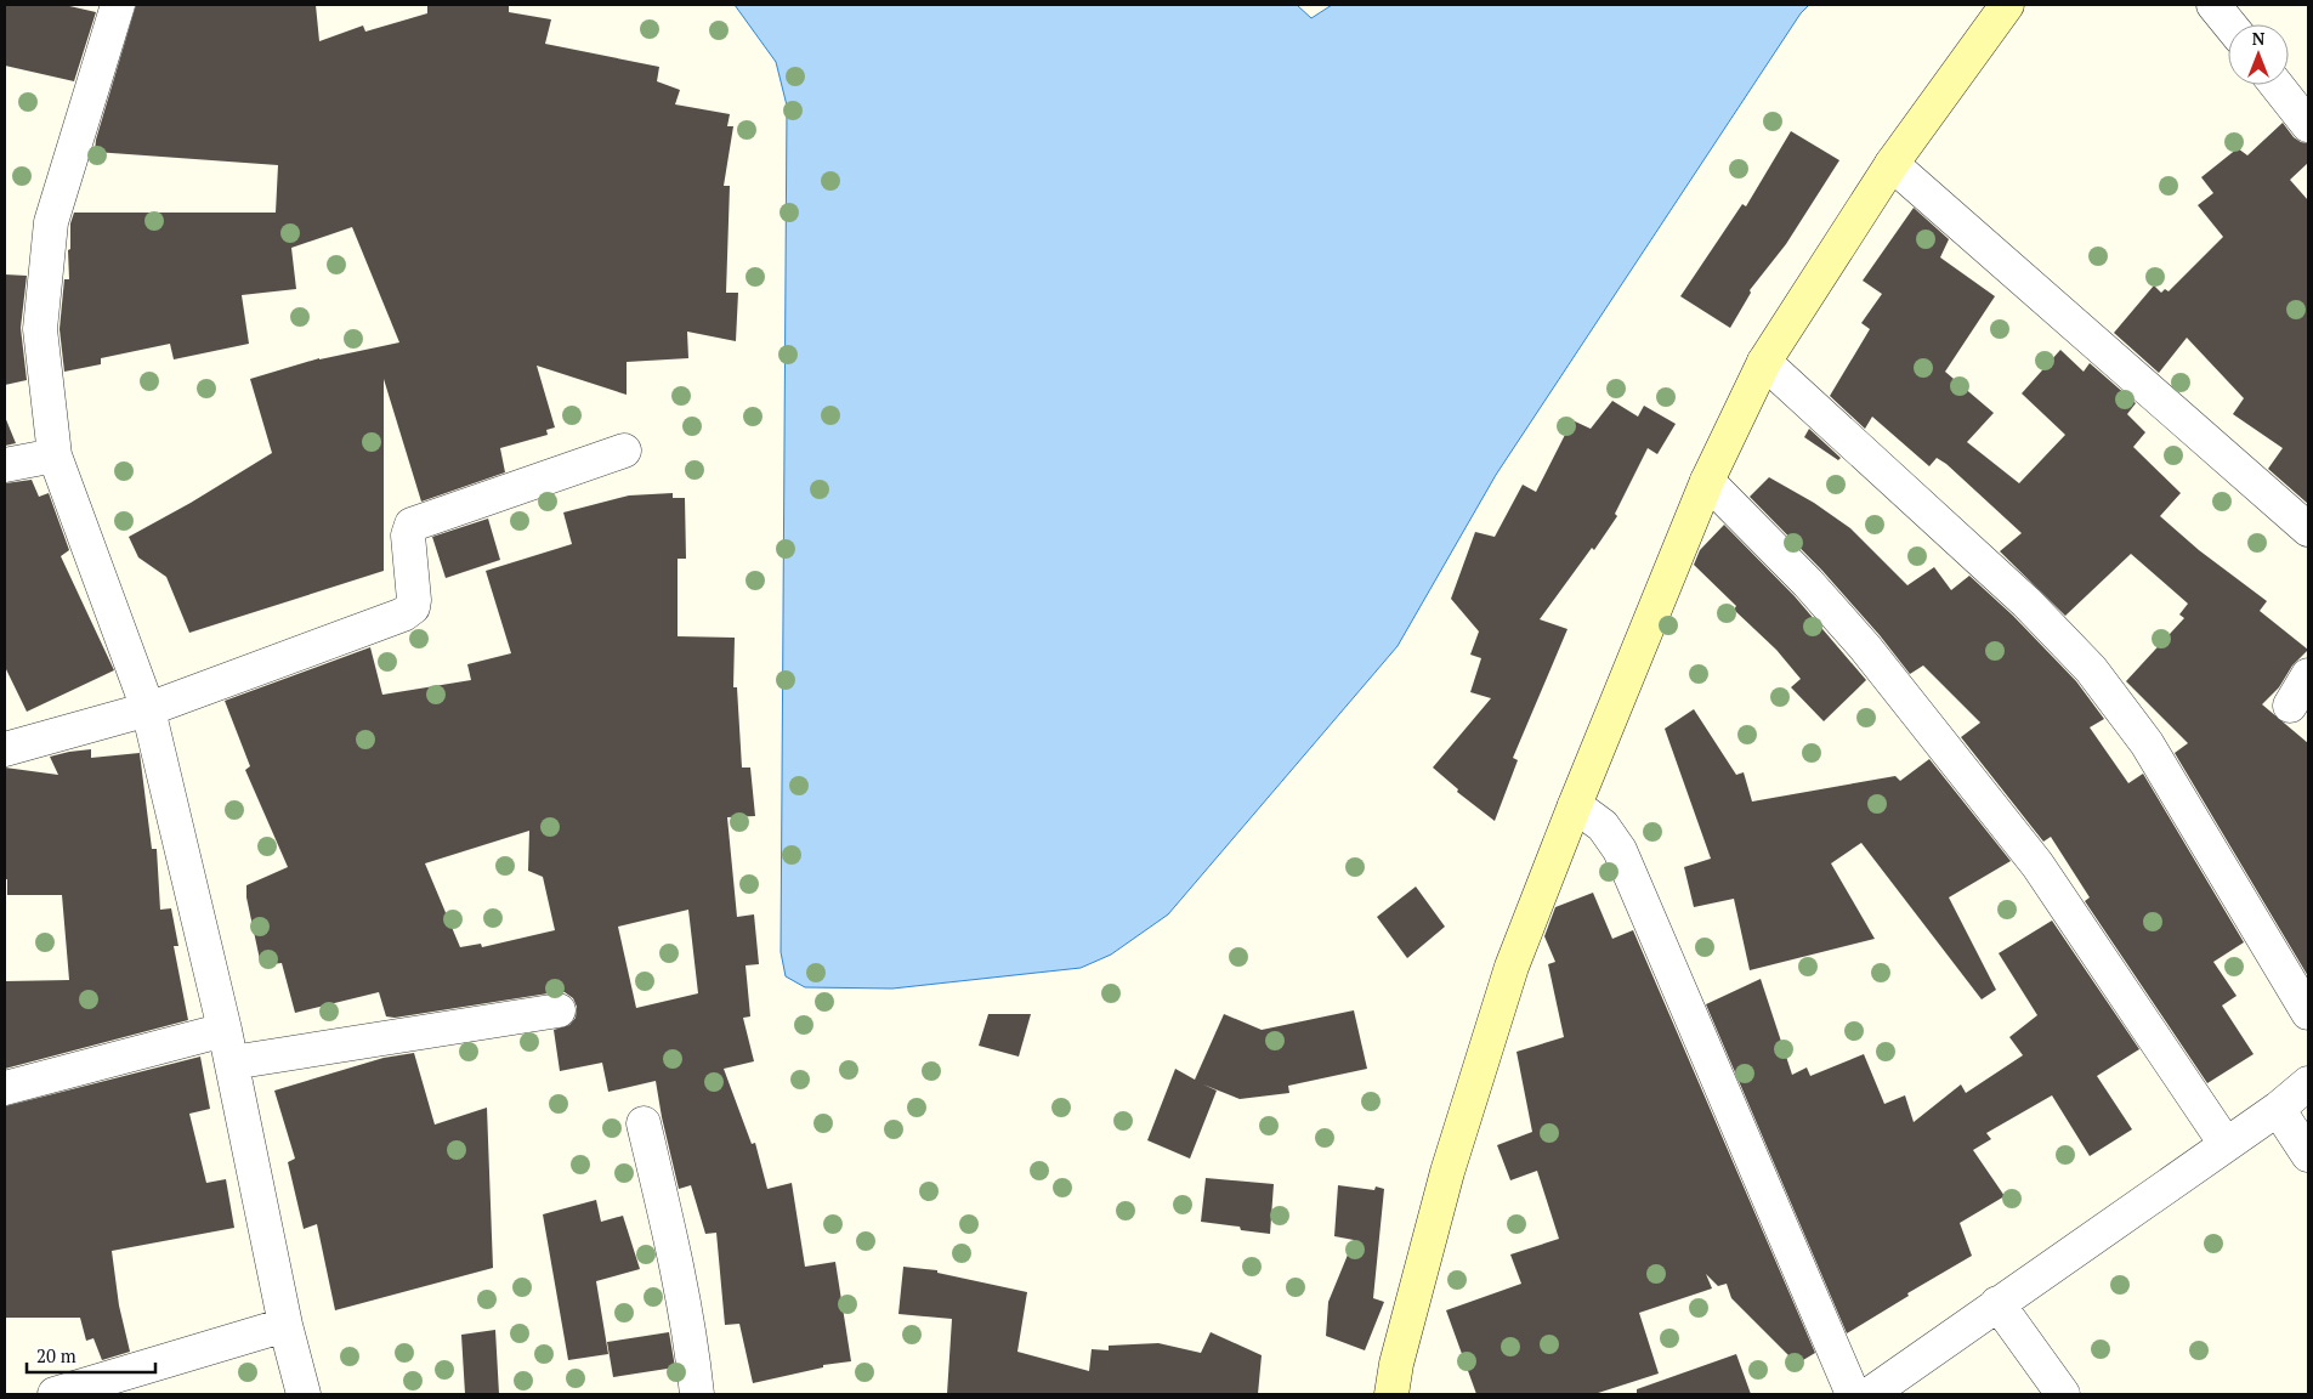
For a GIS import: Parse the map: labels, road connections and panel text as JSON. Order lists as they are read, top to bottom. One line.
{"scale_bar":"20 m","north":"top"}
